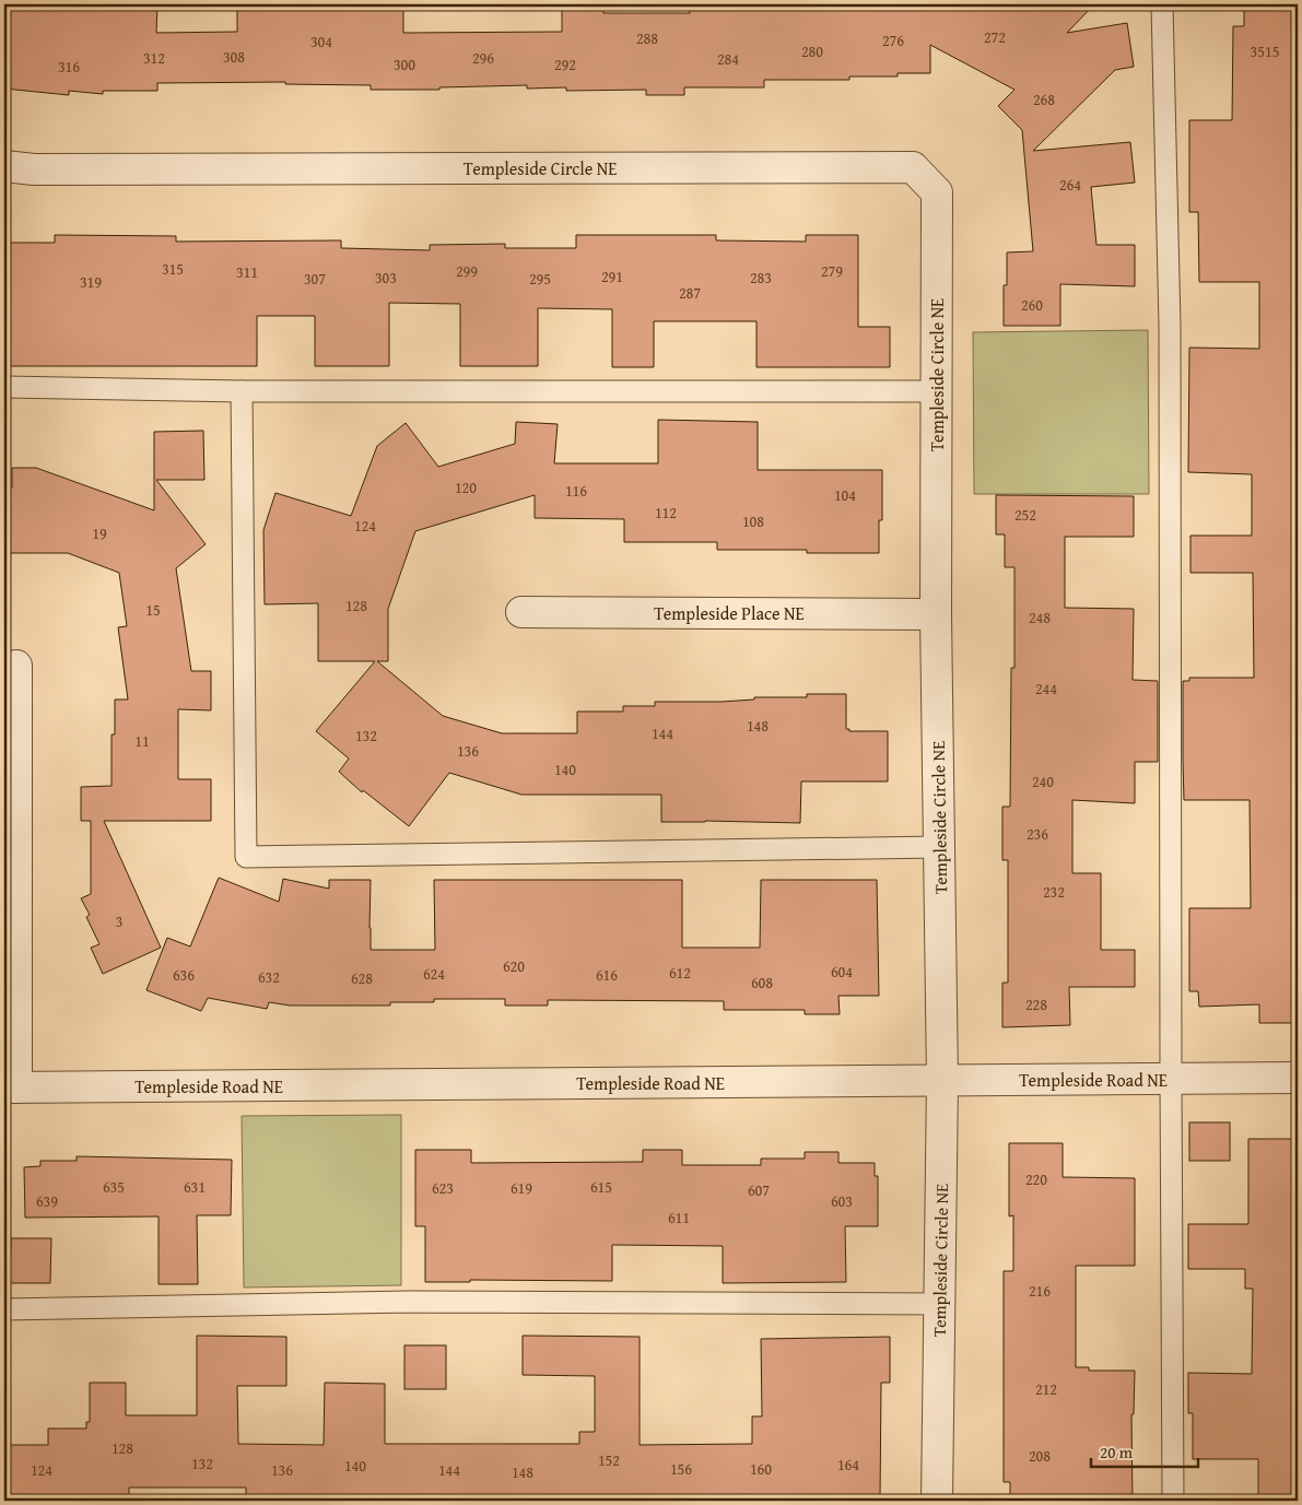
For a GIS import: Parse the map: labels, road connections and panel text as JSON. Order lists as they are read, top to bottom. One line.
{"streets":{"street":["Templeside Circle NE","Templeside Place NE","Templeside Road NE"]},"crossings":[["Templeside Circle NE","Templeside Place NE"],["Templeside Circle NE","Templeside Road NE"]],"house_numbers":["272","288","276","304","280","3515","308","312","296","284","300","292","316","268","264","315","299","279","311","291","303","283","307","295","319","287","260","120","116","104","112","252","108","124","19","128","15","248","244","148","144","132","11","136","140","240","236","232","3","620","604","612","624","636","616","632","628","608","228","220","635","631","615","623","619","607","639","603","611","216","212","128","208","152","132","164","140","156","160","124","136","144","148"],"scale_bar":"20 m"}
